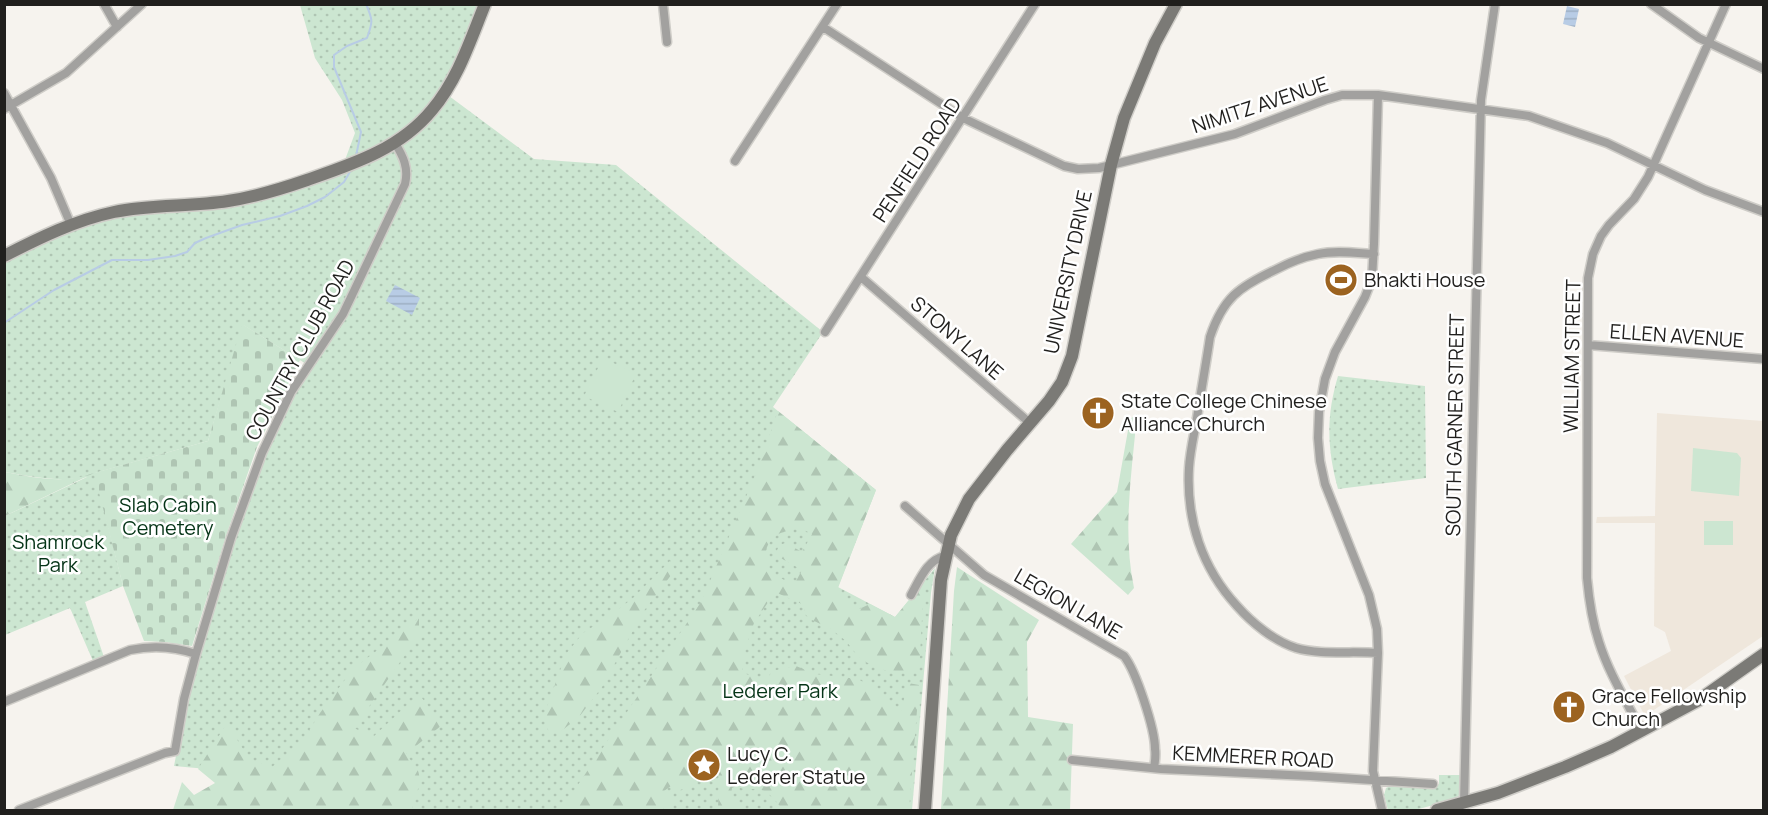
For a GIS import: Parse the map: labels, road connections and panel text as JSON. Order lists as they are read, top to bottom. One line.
{"streets":{"main road":["UNIVERSITY DRIVE"],"street":["NIMITZ AVENUE","PENFIELD ROAD","ELLEN AVENUE","STONY LANE","COUNTRY CLUB ROAD","WILLIAM STREET","SOUTH GARNER STREET","LEGION LANE","KEMMERER ROAD"]},"crossings":[["NIMITZ AVENUE","PENFIELD ROAD"],["NIMITZ AVENUE","UNIVERSITY DRIVE"],["NIMITZ AVENUE","WILLIAM STREET"],["NIMITZ AVENUE","SOUTH GARNER STREET"],["PENFIELD ROAD","STONY LANE"],["UNIVERSITY DRIVE","STONY LANE"],["UNIVERSITY DRIVE","LEGION LANE"],["ELLEN AVENUE","WILLIAM STREET"],["LEGION LANE","KEMMERER ROAD"]],"parks":["Slab Cabin Cemetery","Shamrock Park","Lederer Park"],"places":{"sports":["Bhakti House"],"church":["State College Chinese Alliance Church","Grace Fellowship Church"],"place":["Lucy C. Lederer Statue"]}}
